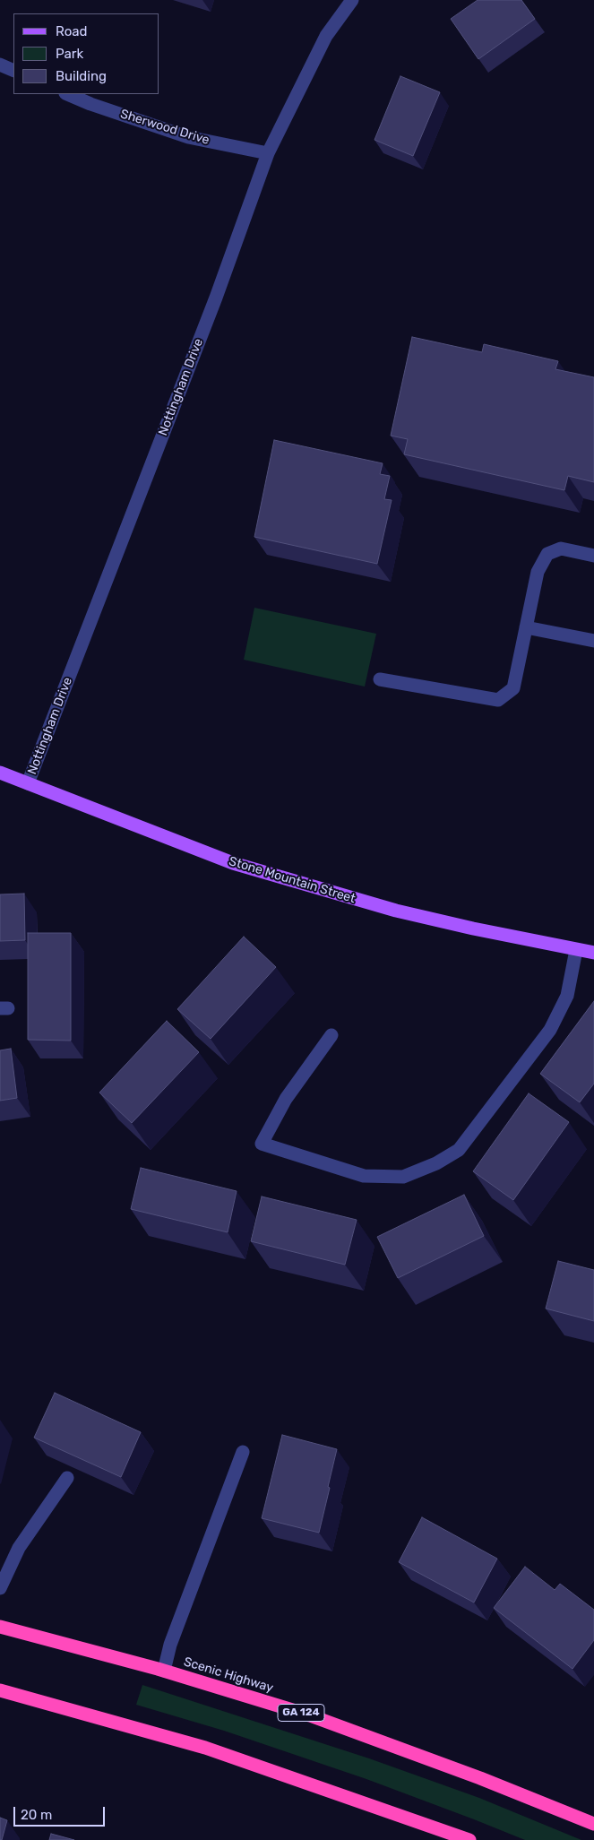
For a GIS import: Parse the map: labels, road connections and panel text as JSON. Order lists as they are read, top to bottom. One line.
{"streets":{"highway":["Scenic Highway","GA 124"],"main road":["Stone Mountain Street"],"street":["Sherwood Drive","Nottingham Drive"]},"crossings":[["Sherwood Drive","Nottingham Drive"],["Nottingham Drive","Stone Mountain Street"]],"legend":["Road","Park","Building"],"scale_bar":"20 m"}
